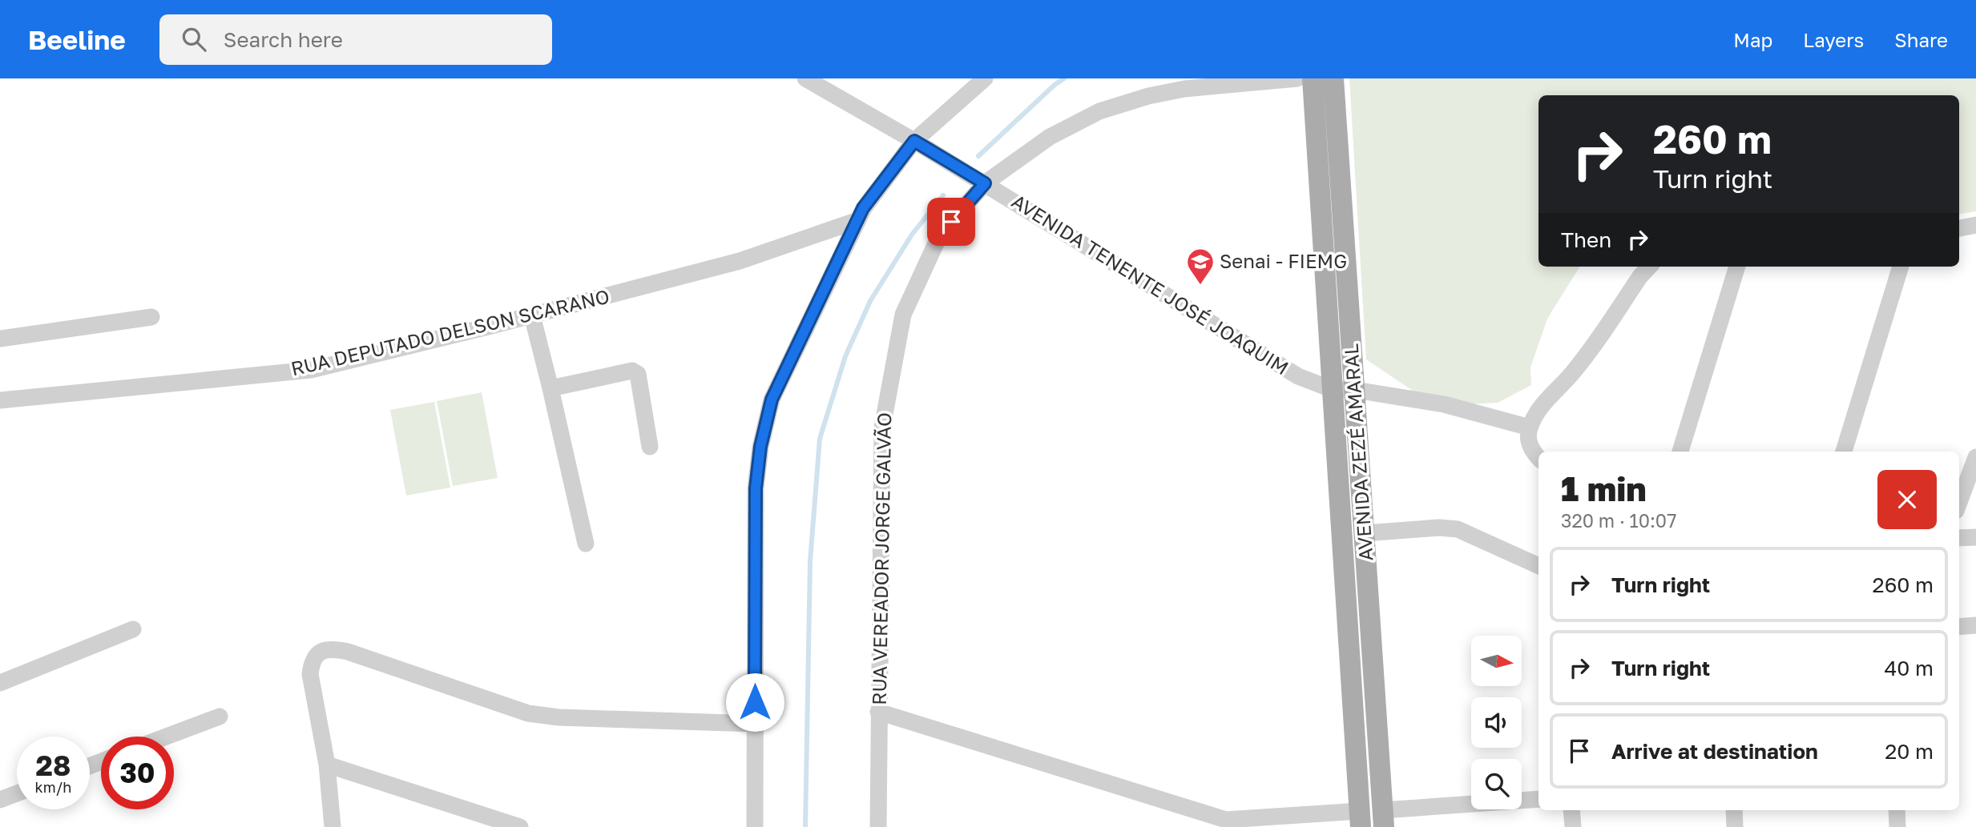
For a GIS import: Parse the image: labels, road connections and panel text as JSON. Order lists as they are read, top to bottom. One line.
{"streets":{"main road":["AVENIDA ZEZÉ AMARAL"],"street":["AVENIDA TENENTE JOSÉ JOAQUIM","RUA DEPUTADO DELSON SCARANO","RUA VEREADOR JORGE GALVÃO"]},"crossings":[["AVENIDA TENENTE JOSÉ JOAQUIM","AVENIDA ZEZÉ AMARAL"],["AVENIDA TENENTE JOSÉ JOAQUIM","RUA VEREADOR JORGE GALVÃO"]],"places":{"school or university":["Senai - FIEMG"]},"north":"right","page":{"header":"Beeline","search":"Search here","nav":["Map","Layers","Share"],"turn":["260 m","Turn right"],"then":"Then","heading":["1 min","320 m · 10:07"],"list":[{"name":"Turn right","value":"260 m"},{"name":"Turn right","value":"40 m"},{"name":"Arrive at destination","value":"20 m"}],"speed":"28 km/h","limit":"30"}}
